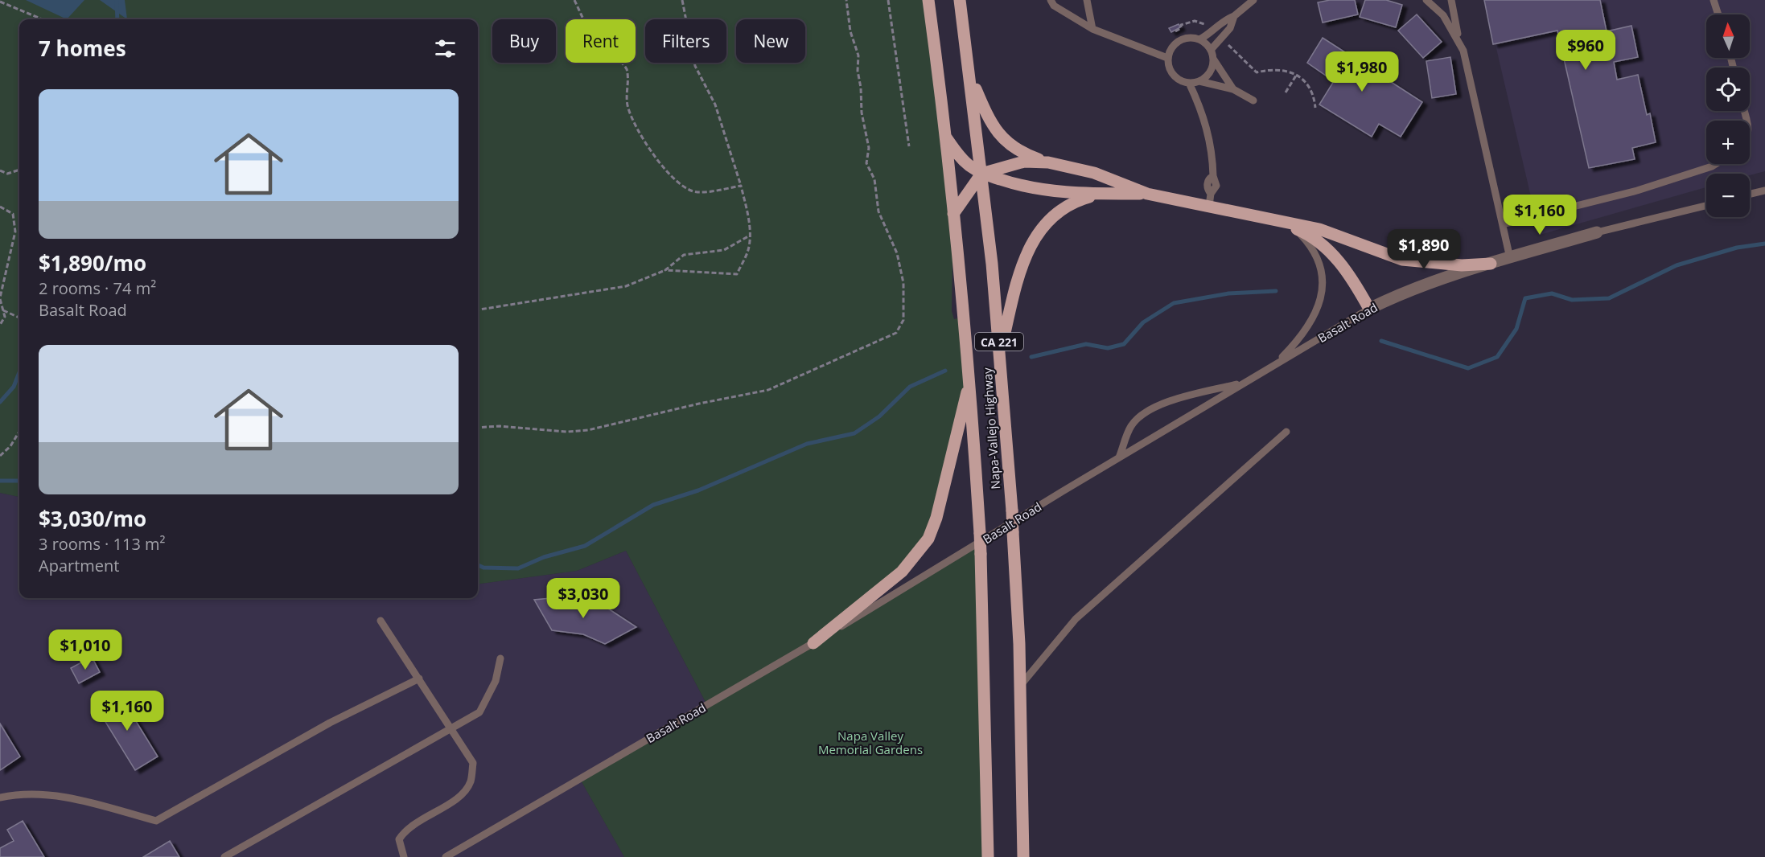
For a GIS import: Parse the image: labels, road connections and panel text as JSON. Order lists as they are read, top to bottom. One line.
{"streets":{"main road":["CA 221","Napa-Vallejo Highway"],"street":["Basalt Road"]},"parks":["Napa Valley Memorial Gardens"],"north":"top","page":{"map_buttons":["+","−"],"chip":["Buy","Rent","Filters","New"],"heading":"7 homes","price":["$960","$1,980","$1,160","$1,890","$3,030","$1,010","$1,160"],"list":[{"name":"$1,890/mo","note":"2 rooms · 74 m² · Basalt Road"},{"name":"$3,030/mo","note":"3 rooms · 113 m² · Apartment"}]}}
